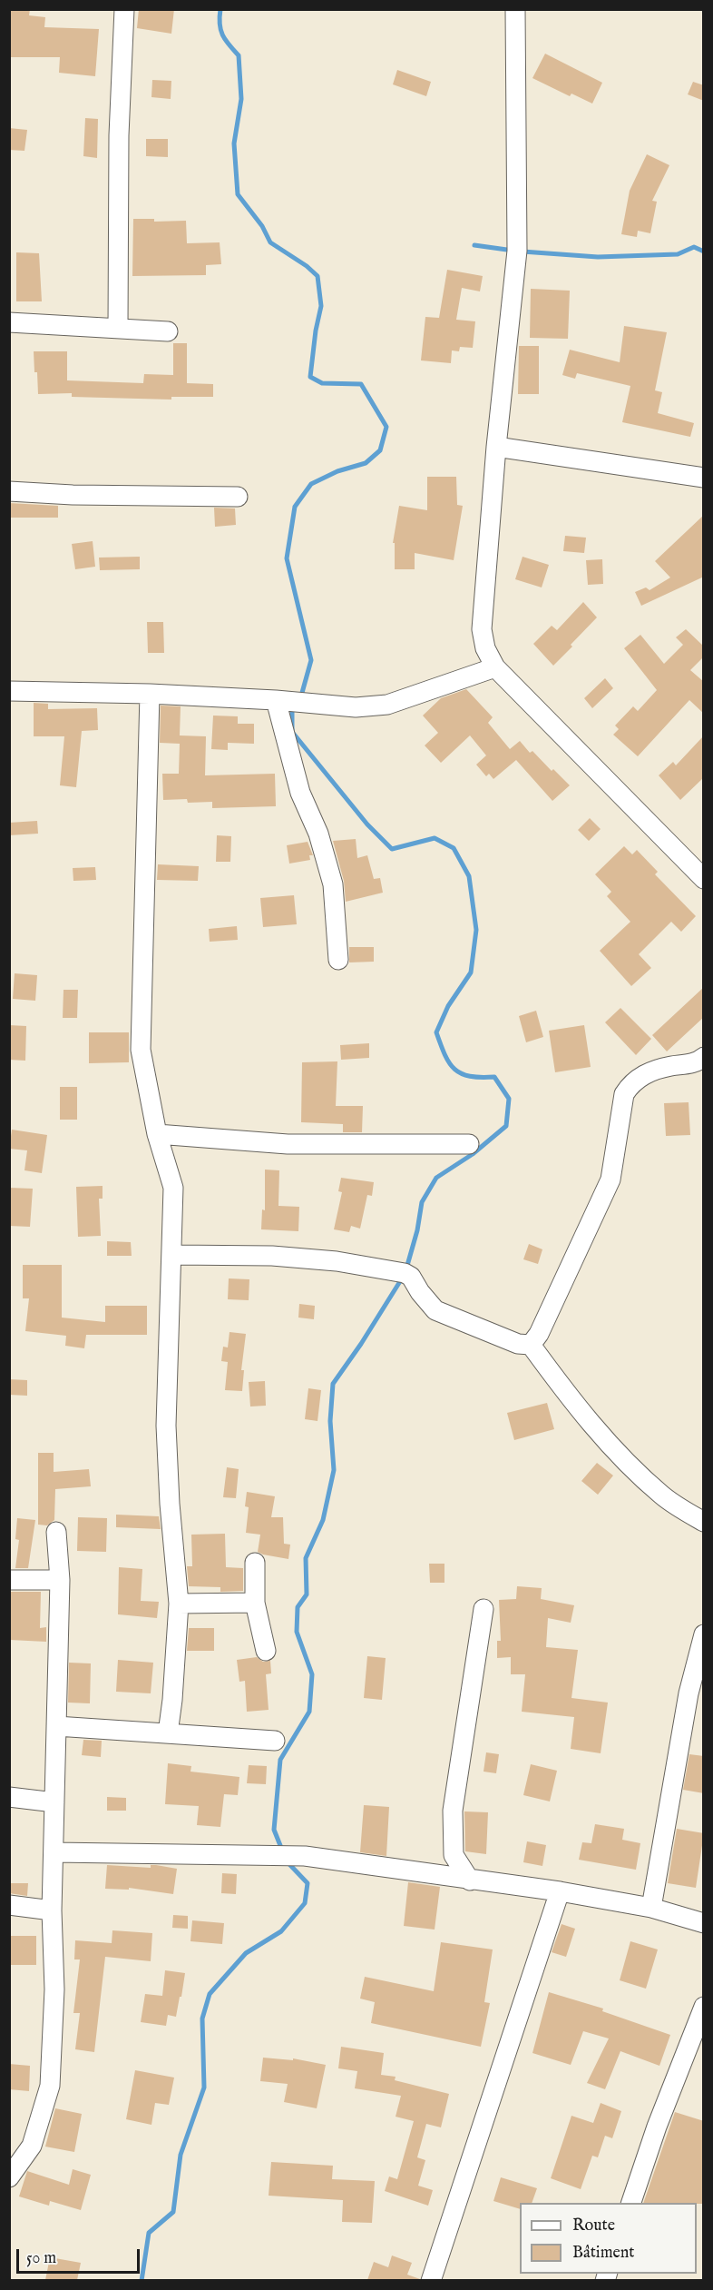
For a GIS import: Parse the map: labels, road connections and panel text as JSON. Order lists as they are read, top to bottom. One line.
{"legend":["Route","Bâtiment"],"scale_bar":"50 m"}
